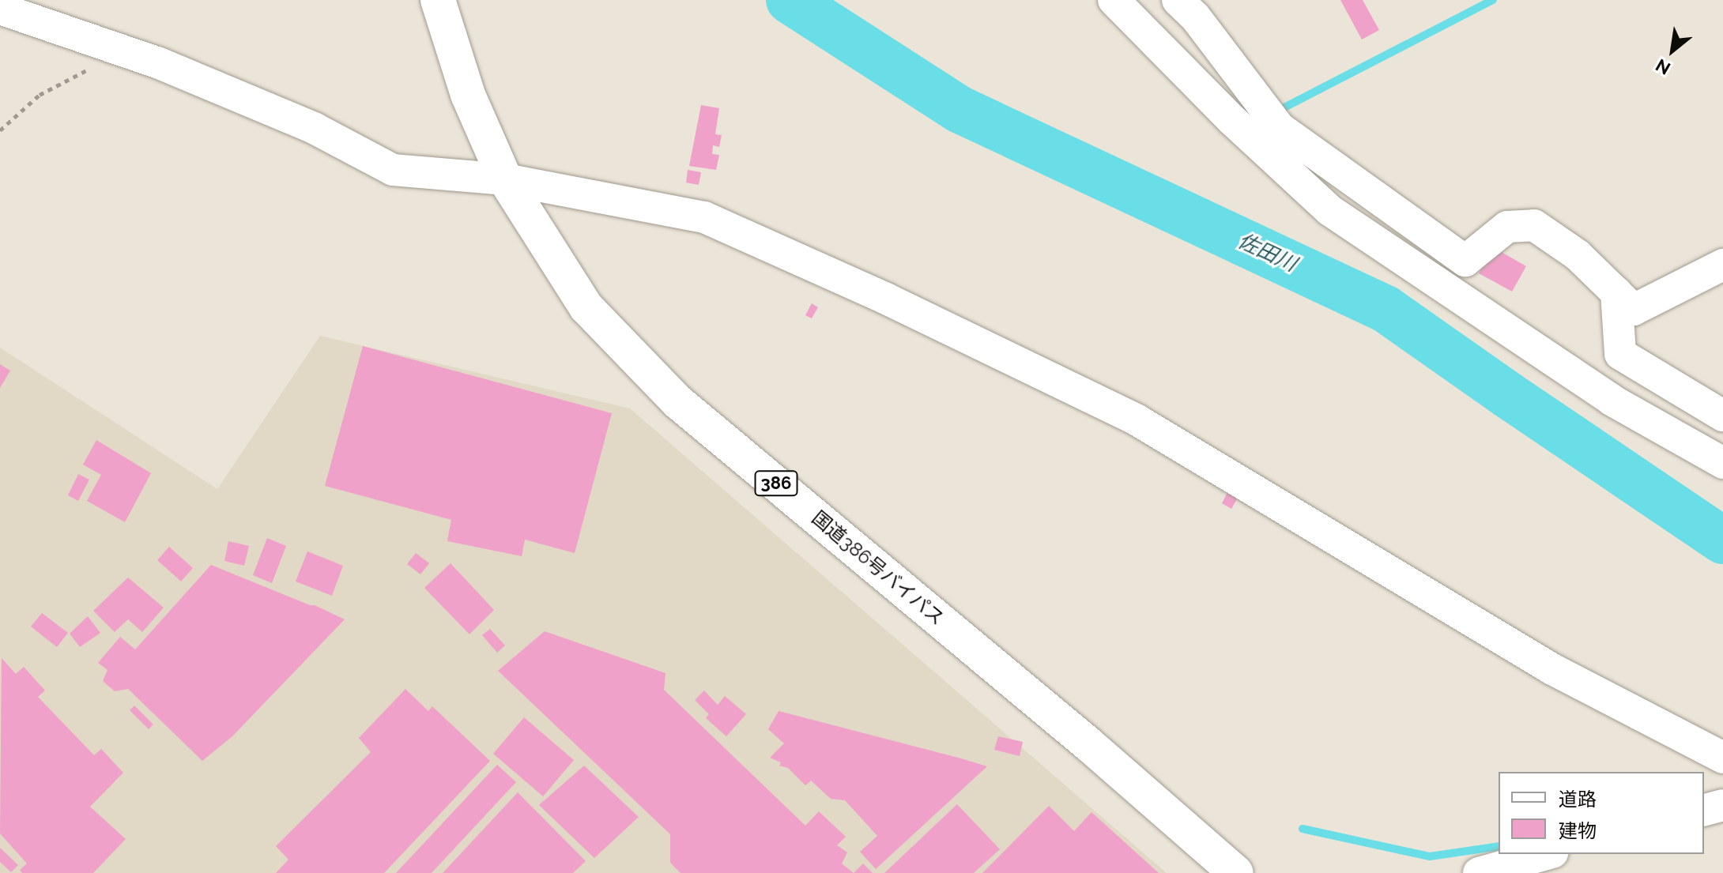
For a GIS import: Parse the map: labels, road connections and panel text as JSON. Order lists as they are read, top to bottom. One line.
{"streets":{"highway":["386","国道386号バイパス"]},"water":["佐田川"],"legend":["道路","建物"],"north":"bottom left"}
